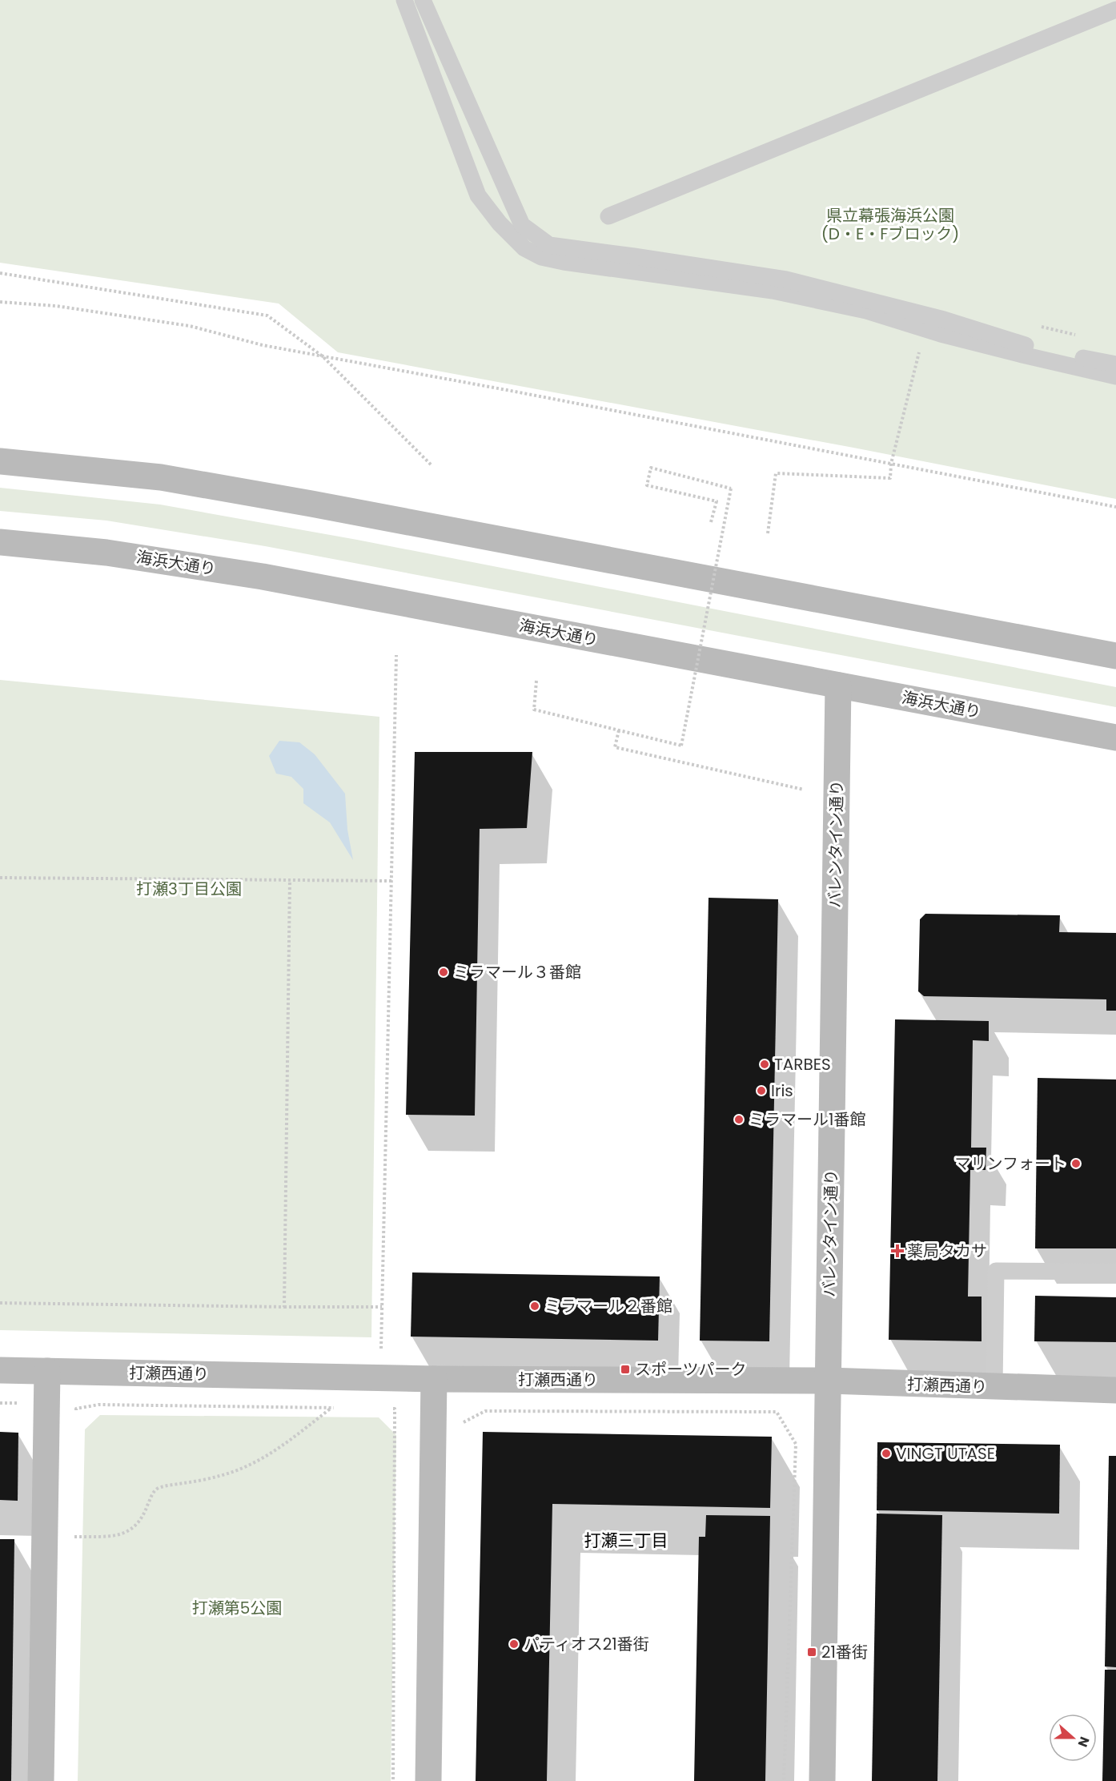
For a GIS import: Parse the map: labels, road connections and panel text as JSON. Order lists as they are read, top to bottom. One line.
{"streets":{"street":["海浜大通り","バレンタイン通り","打瀬西通り"]},"crossings":[["海浜大通り","バレンタイン通り"],["バレンタイン通り","打瀬西通り"]],"districts":["打瀬三丁目"],"parks":["県立幕張海浜公園 (D・E・Fブロック)","打瀬3丁目公園","打瀬第5公園"],"places":{"other":["ミラマール３番館","TARBES","Iris","ミラマール1番館","マリンフォート","ミラマール２番館","VINGT UTASE","パティオス21番街"],"health":["薬局タカサ"],"transit":["スポーツパーク","21番街"]},"north":"right"}
